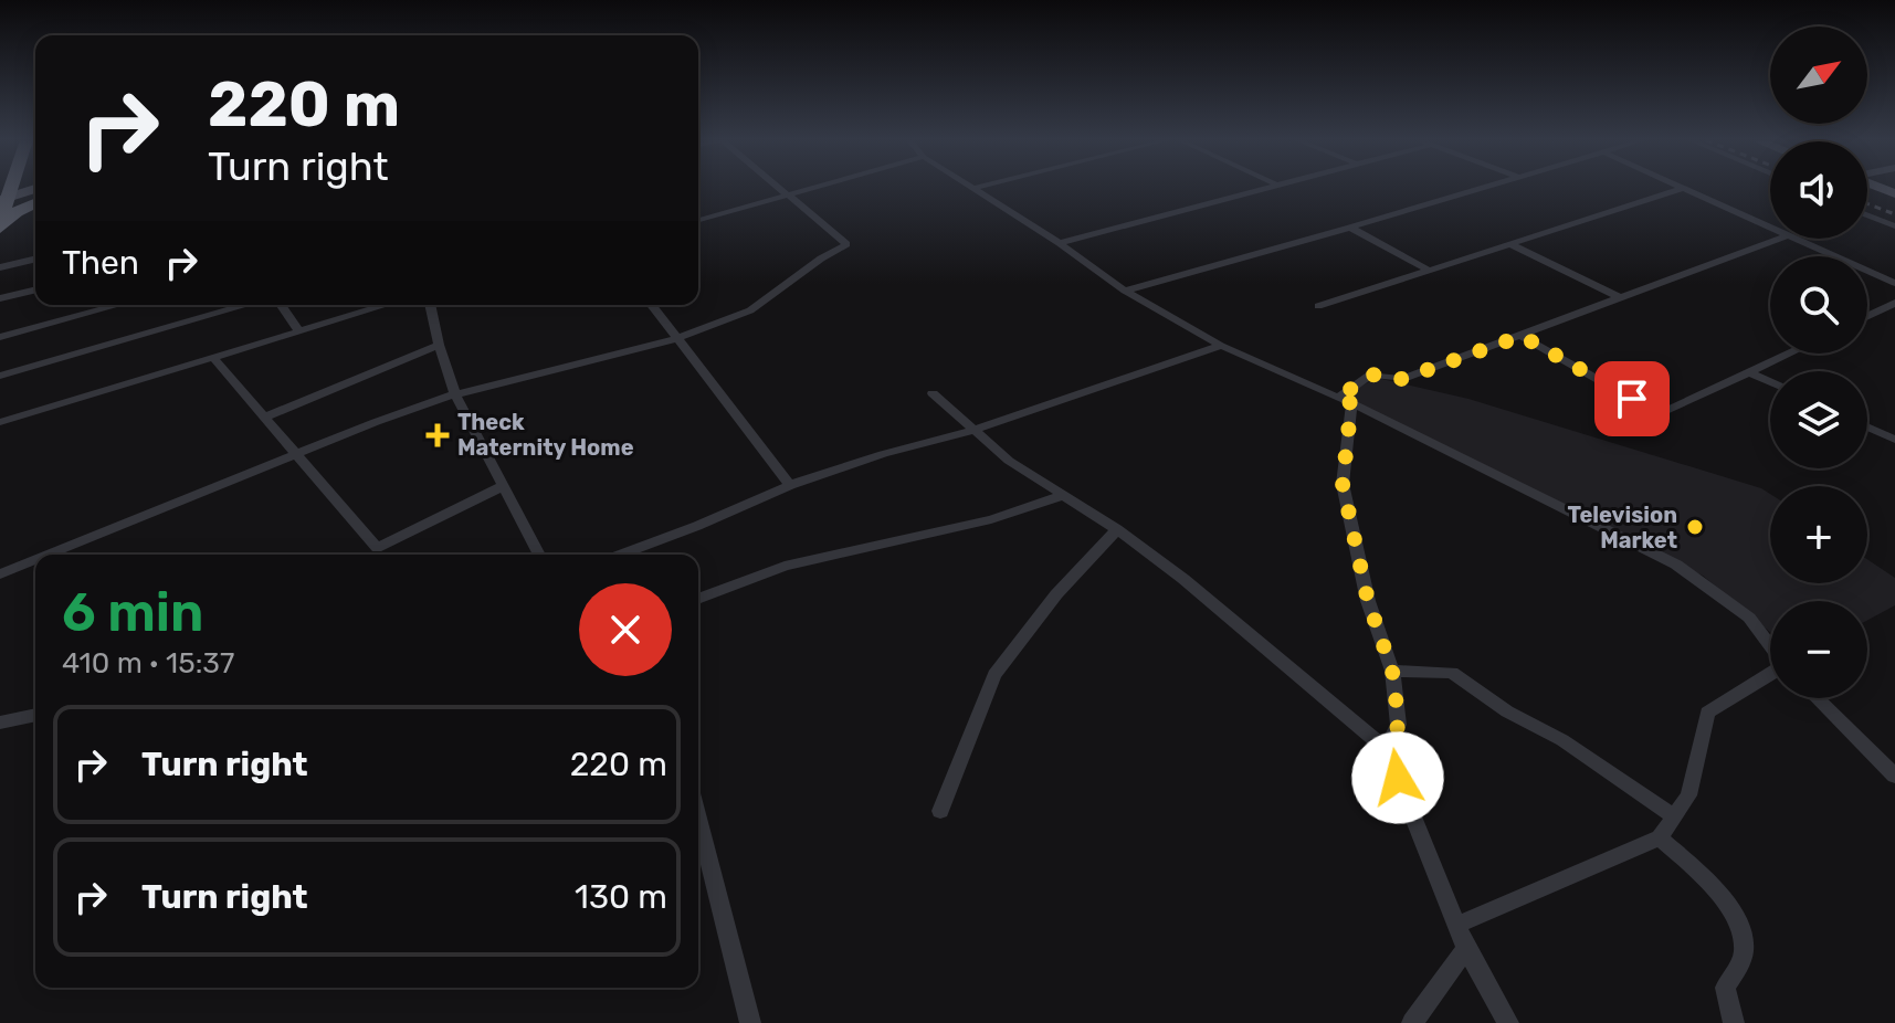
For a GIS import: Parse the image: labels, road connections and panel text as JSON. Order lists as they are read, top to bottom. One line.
{"places":{"health":["Theck Maternity Home"],"other":["Television Market"]},"north":"top right","page":{"map_buttons":["+","−"],"turn":["220 m","Turn right"],"then":"Then","heading":["6 min","410 m · 15:37"],"list":[{"name":"Turn right","value":"220 m"},{"name":"Turn right","value":"130 m"}]}}
